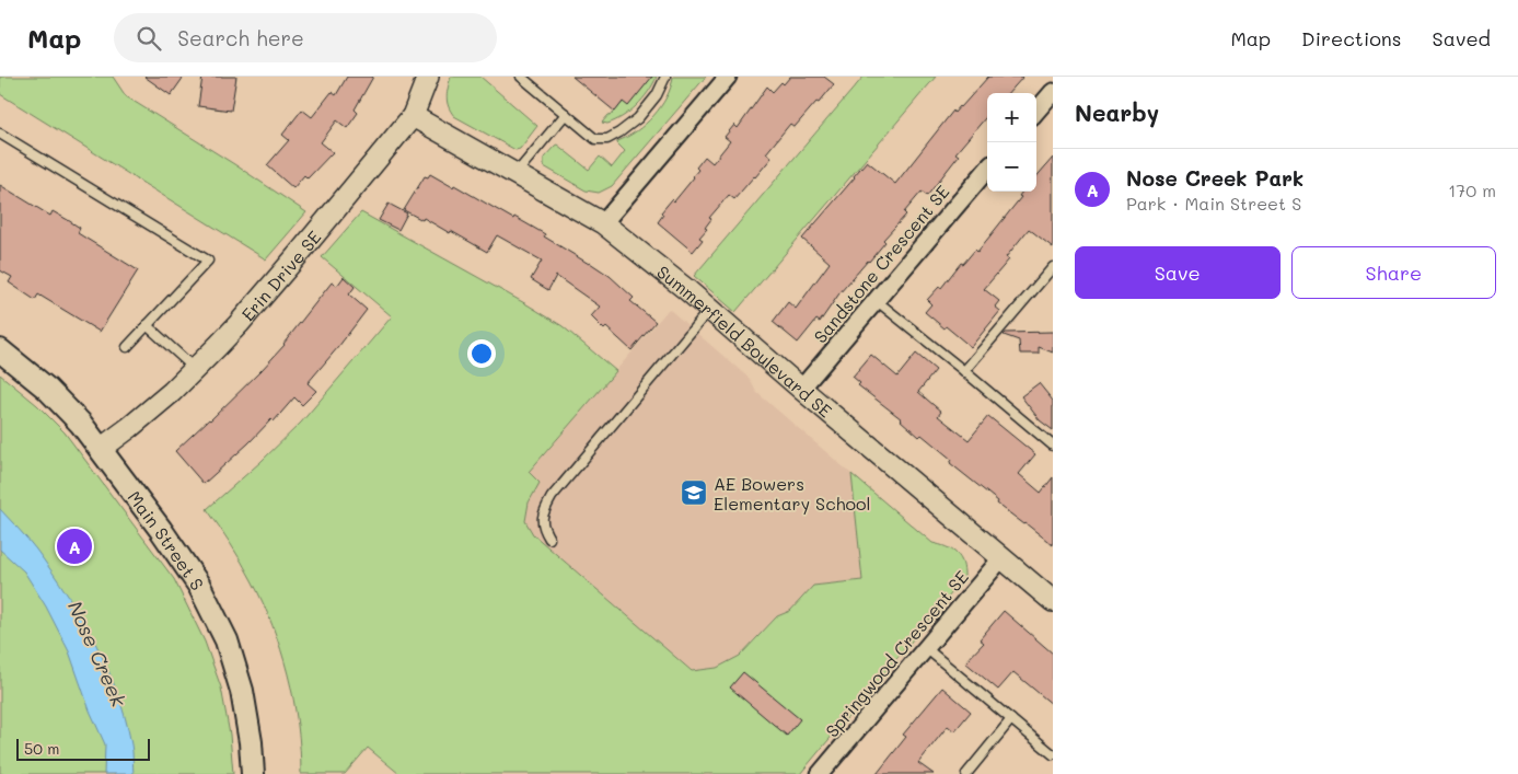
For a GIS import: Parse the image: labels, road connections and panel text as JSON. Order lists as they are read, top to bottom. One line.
{"streets":{"main road":["Main Street S"],"street":["Sandstone Crescent SE","Erin Drive SE","Summerfield Boulevard SE","Springwood Crescent SE"]},"crossings":[["Sandstone Crescent SE","Summerfield Boulevard SE"],["Erin Drive SE","Summerfield Boulevard SE"],["Erin Drive SE","Main Street S"],["Summerfield Boulevard SE","Springwood Crescent SE"]],"water":["Nose Creek"],"places":{"school or university":["AE Bowers Elementary School"]},"scale_bar":"50 m","page":{"header":"Map","search":"Search here","nav":["Map","Directions","Saved"],"heading":"Nearby","map_buttons":["+","−"],"list":[{"mark":"A","name":"Nose Creek Park","note":"Park · Main Street S","value":"170 m"}],"buttons":["Save","Share"],"pins":"A","scale":"50 m"}}
